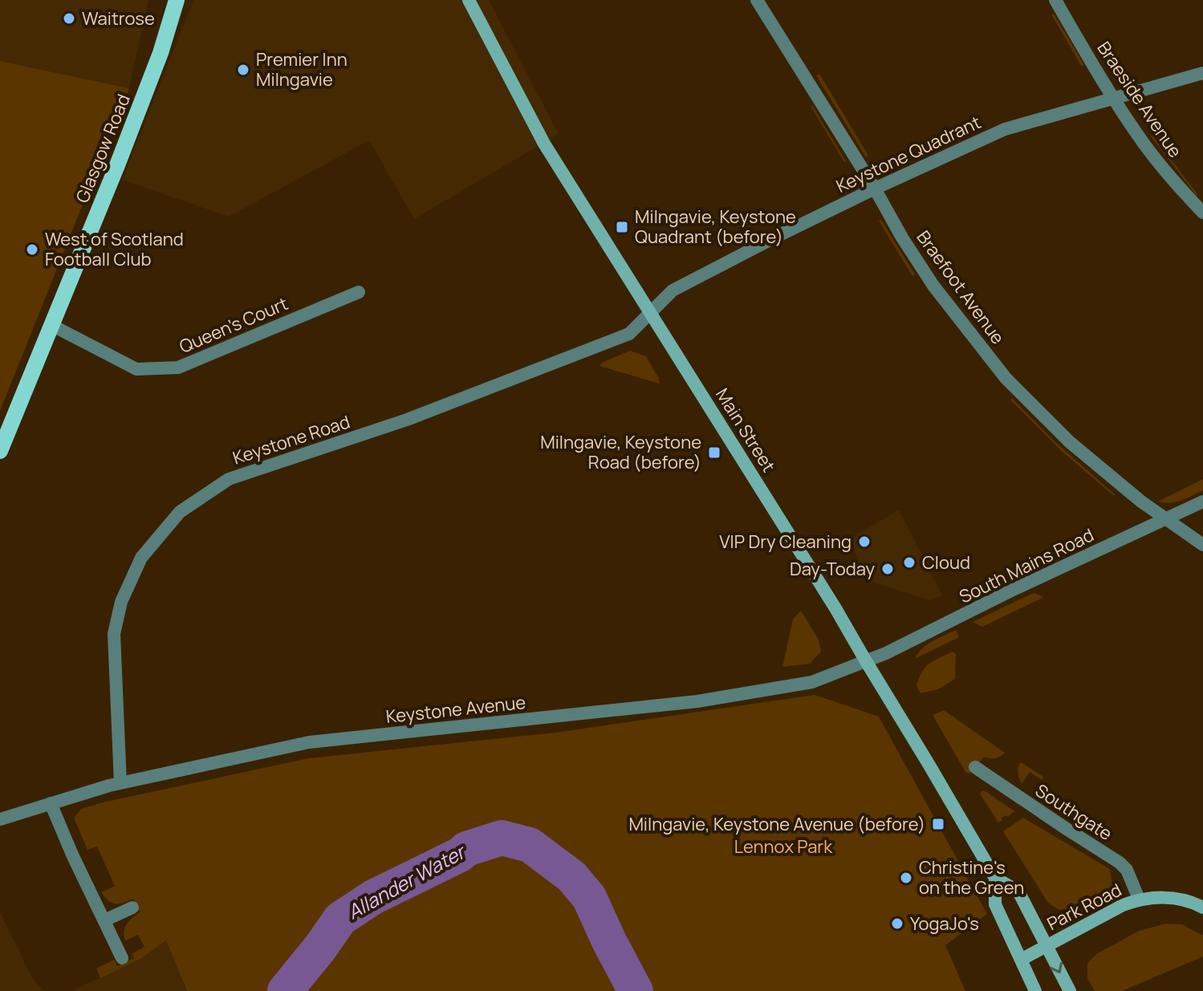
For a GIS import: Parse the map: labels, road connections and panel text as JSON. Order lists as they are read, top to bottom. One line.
{"streets":{"main road":["Glasgow Road","Main Street","Park Road"],"street":["Braeside Avenue","Keystone Quadrant","Braefoot Avenue","Queen's Court","Keystone Road","South Mains Road","Keystone Avenue","Southgate"]},"crossings":[["Braeside Avenue","Keystone Quadrant"],["Glasgow Road","Queen's Court"],["Keystone Quadrant","Braefoot Avenue"],["Keystone Quadrant","Main Street"],["Keystone Quadrant","Keystone Road"],["Braefoot Avenue","South Mains Road"],["Main Street","Keystone Road"],["Main Street","South Mains Road"],["Main Street","Keystone Avenue"],["Main Street","Park Road"],["Keystone Road","Keystone Avenue"],["South Mains Road","Keystone Avenue"],["Southgate","Park Road"]],"water":["Allander Water"],"parks":["Lennox Park"],"places":{"other":["Waitrose","Premier Inn Milngavie","West of Scotland Football Club","VIP Dry Cleaning","Cloud","Day-Today","Christine's on the Green","YogaJo's"],"transit":["Milngavie, Keystone Quadrant (before)","Milngavie, Keystone Road (before)","Milngavie, Keystone Avenue (before)"]}}
